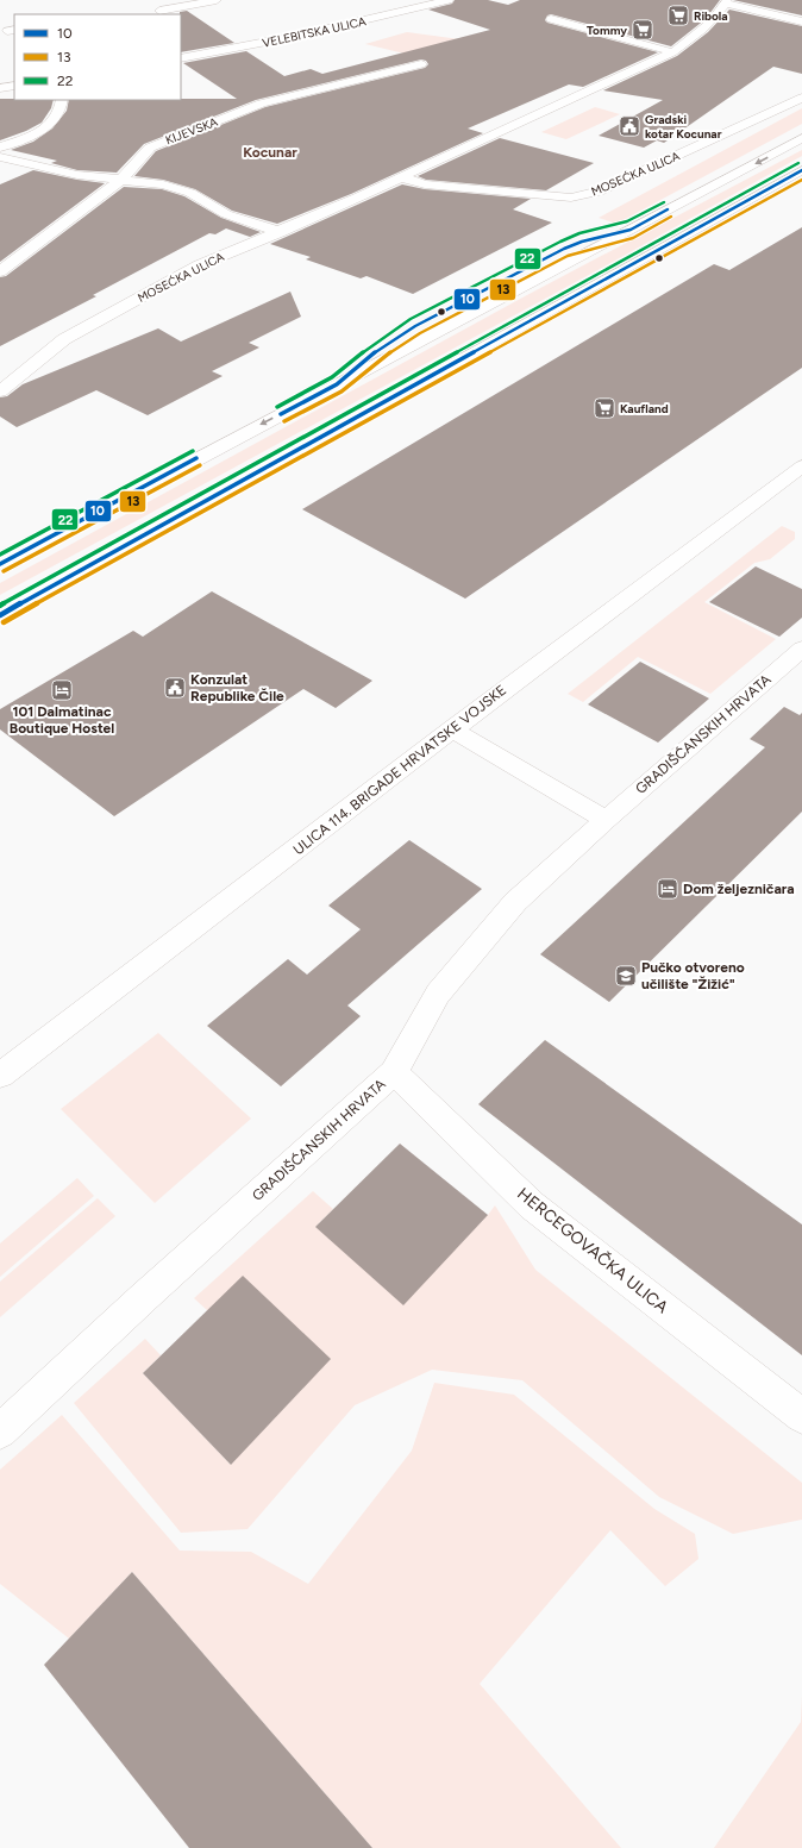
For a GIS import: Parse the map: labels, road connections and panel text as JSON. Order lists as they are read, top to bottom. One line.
{"streets":{"street":["VELEBITSKA ULICA","KIJEVSKA","MOSEĆKA ULICA","GRADIŠĆANSKIH HRVATA","ULICA 114. BRIGADE HRVATSKE VOJSKE","HERCEGOVAČKA ULICA"]},"crossings":[["GRADIŠĆANSKIH HRVATA","HERCEGOVAČKA ULICA"]],"districts":["Kocunar"],"places":{"supermarket":["Ribola","Tommy","Kaufland"],"public building":["Gradski kotar Kocunar","Konzulat Republike Čile"],"hotel":["101 Dalmatinac Boutique Hostel","Dom željezničara"],"school or university":["Pučko otvoreno učilište \"Žižić\""]},"lines":["transit line 22","transit line 10","transit line 13"],"legend":["10","13","22"]}
